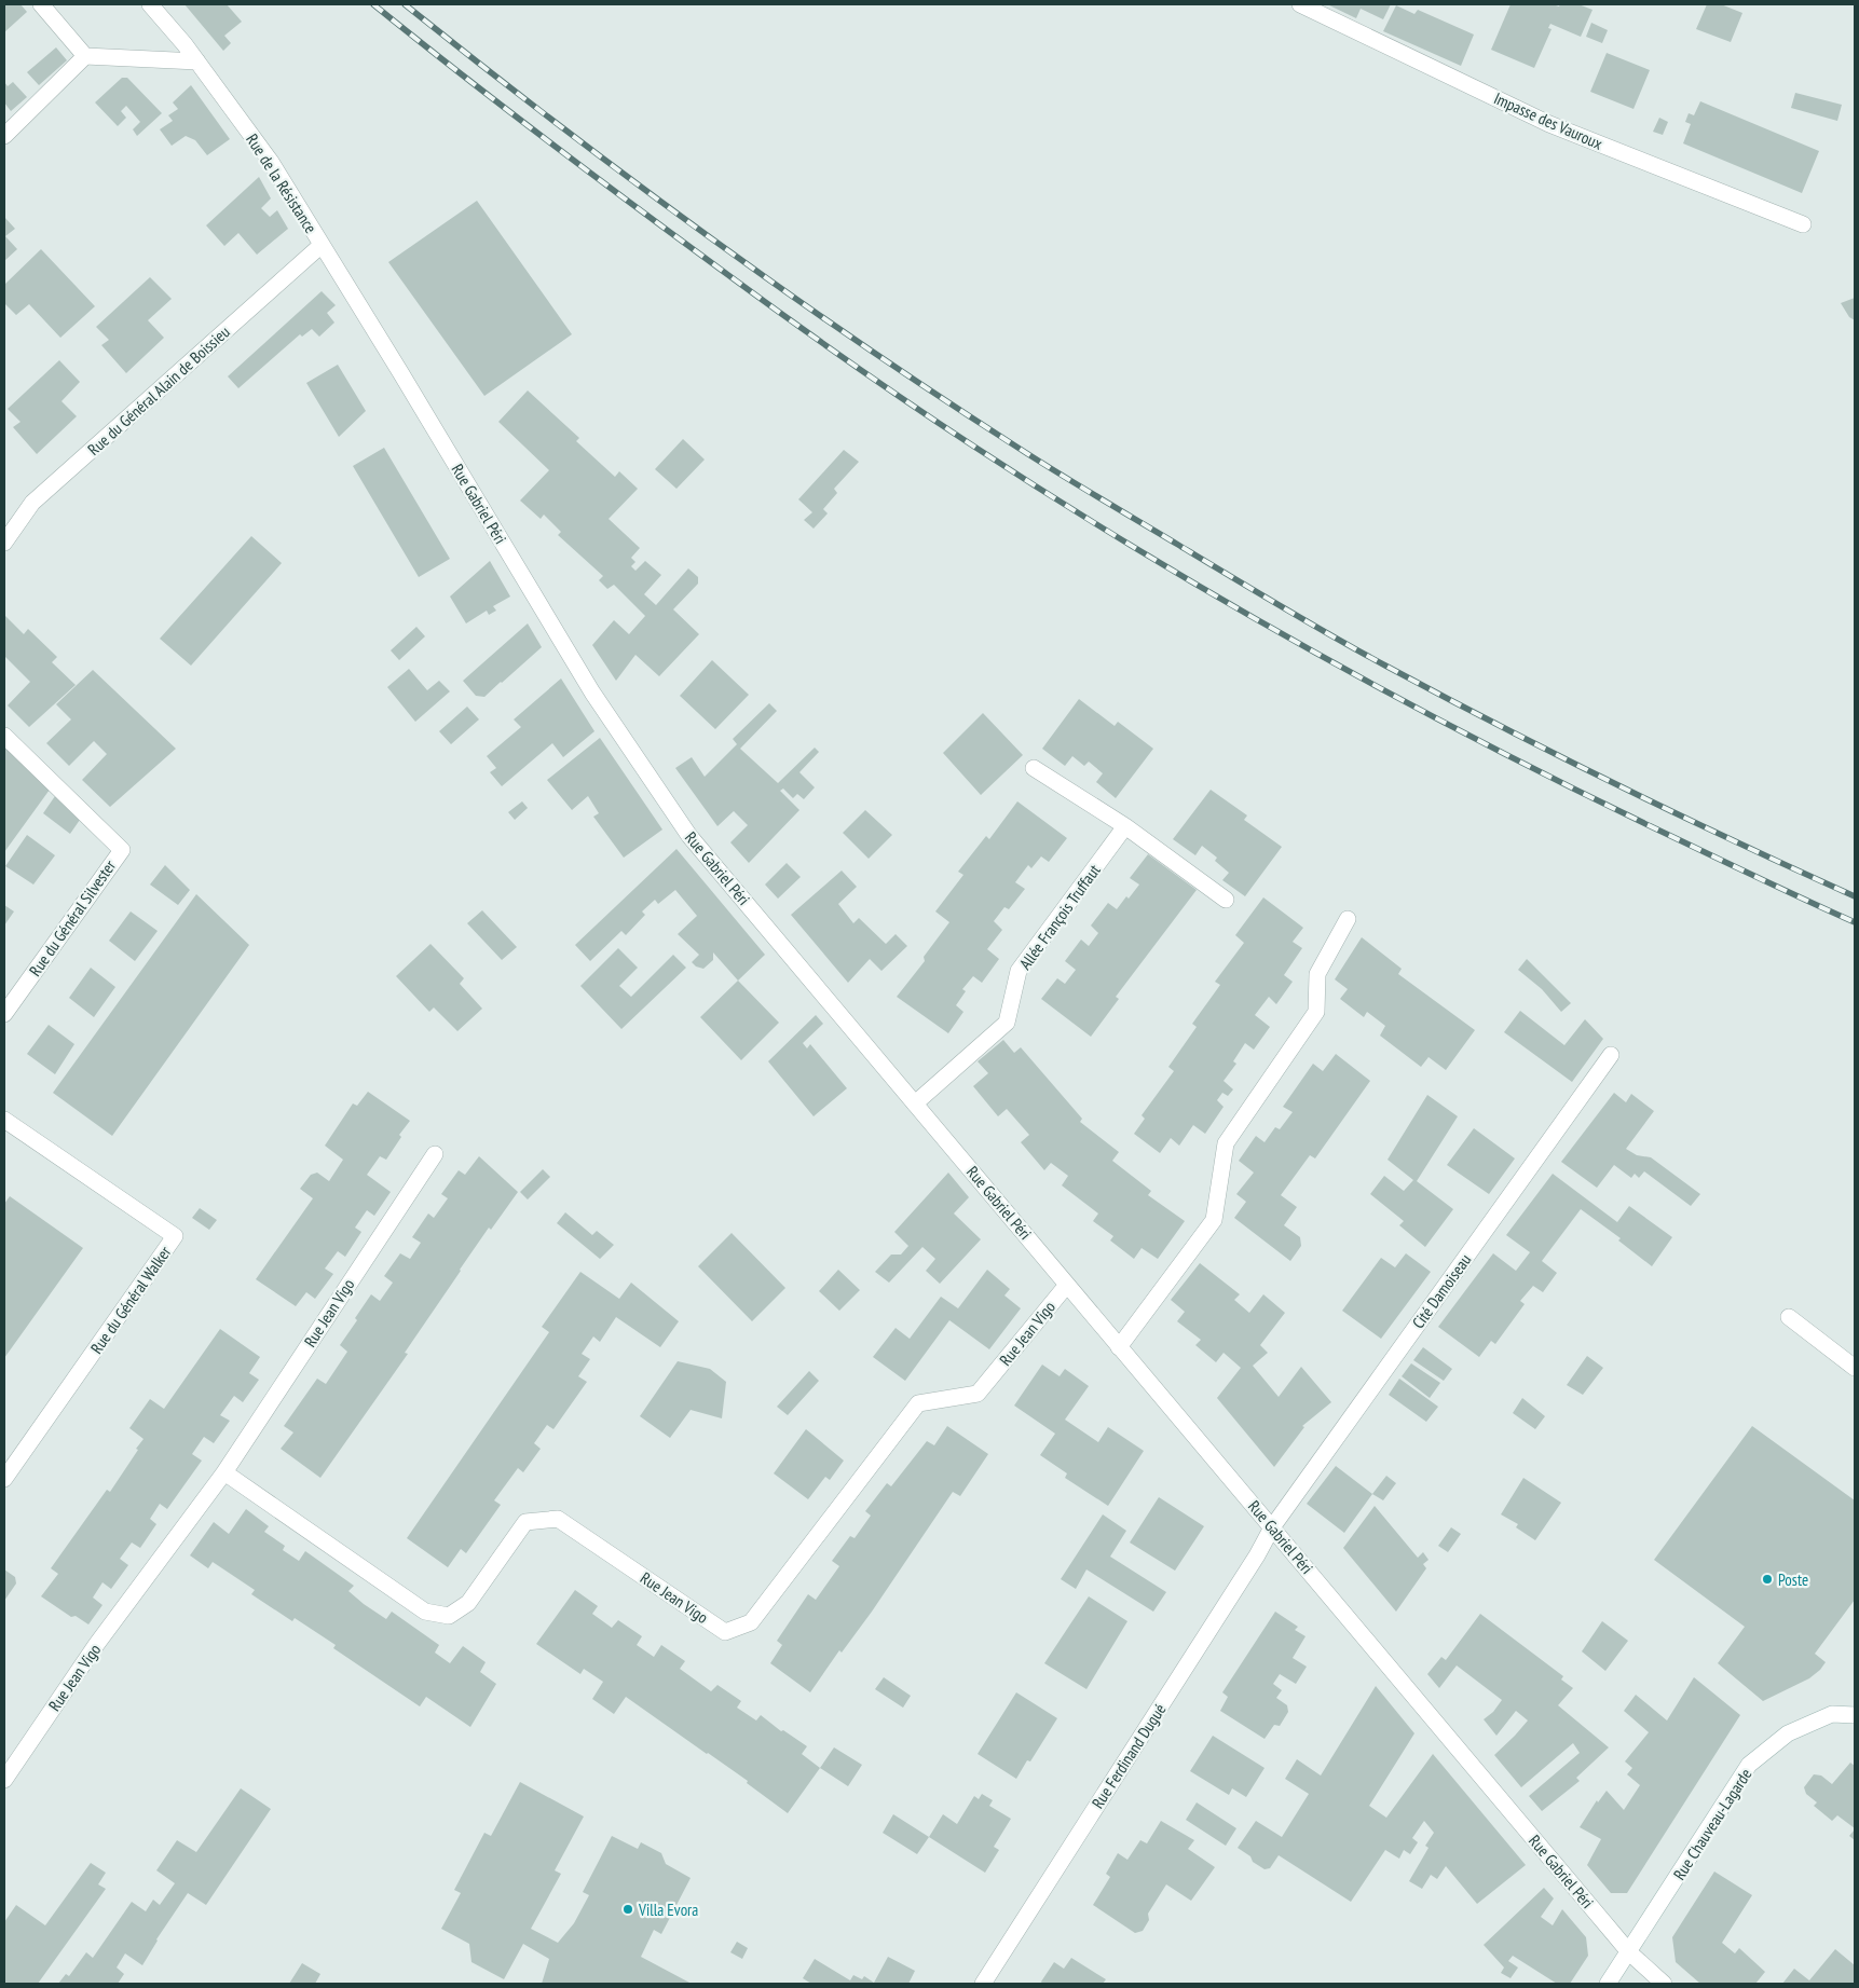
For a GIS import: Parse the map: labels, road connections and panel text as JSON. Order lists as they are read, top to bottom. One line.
{"streets":{"street":["Impasse des Vauroux","Rue de la Résistance","Rue du Général Alain de Boissieu","Rue Gabriel Péri","Allée François Truffaut","Rue du Général Silvester","Cité Damoiseau","Rue du Général Walker","Rue Jean Vigo","Rue Ferdinand Dugué","Rue Chauveau-Lagarde"]},"crossings":[["Rue de la Résistance","Rue du Général Alain de Boissieu"],["Rue de la Résistance","Rue Gabriel Péri"],["Rue Gabriel Péri","Allée François Truffaut"],["Rue Gabriel Péri","Cité Damoiseau"],["Rue Gabriel Péri","Rue Jean Vigo"],["Rue Gabriel Péri","Rue Ferdinand Dugué"],["Rue Gabriel Péri","Rue Chauveau-Lagarde"],["Cité Damoiseau","Rue Ferdinand Dugué"]],"places":["Poste","Villa Evora"]}
